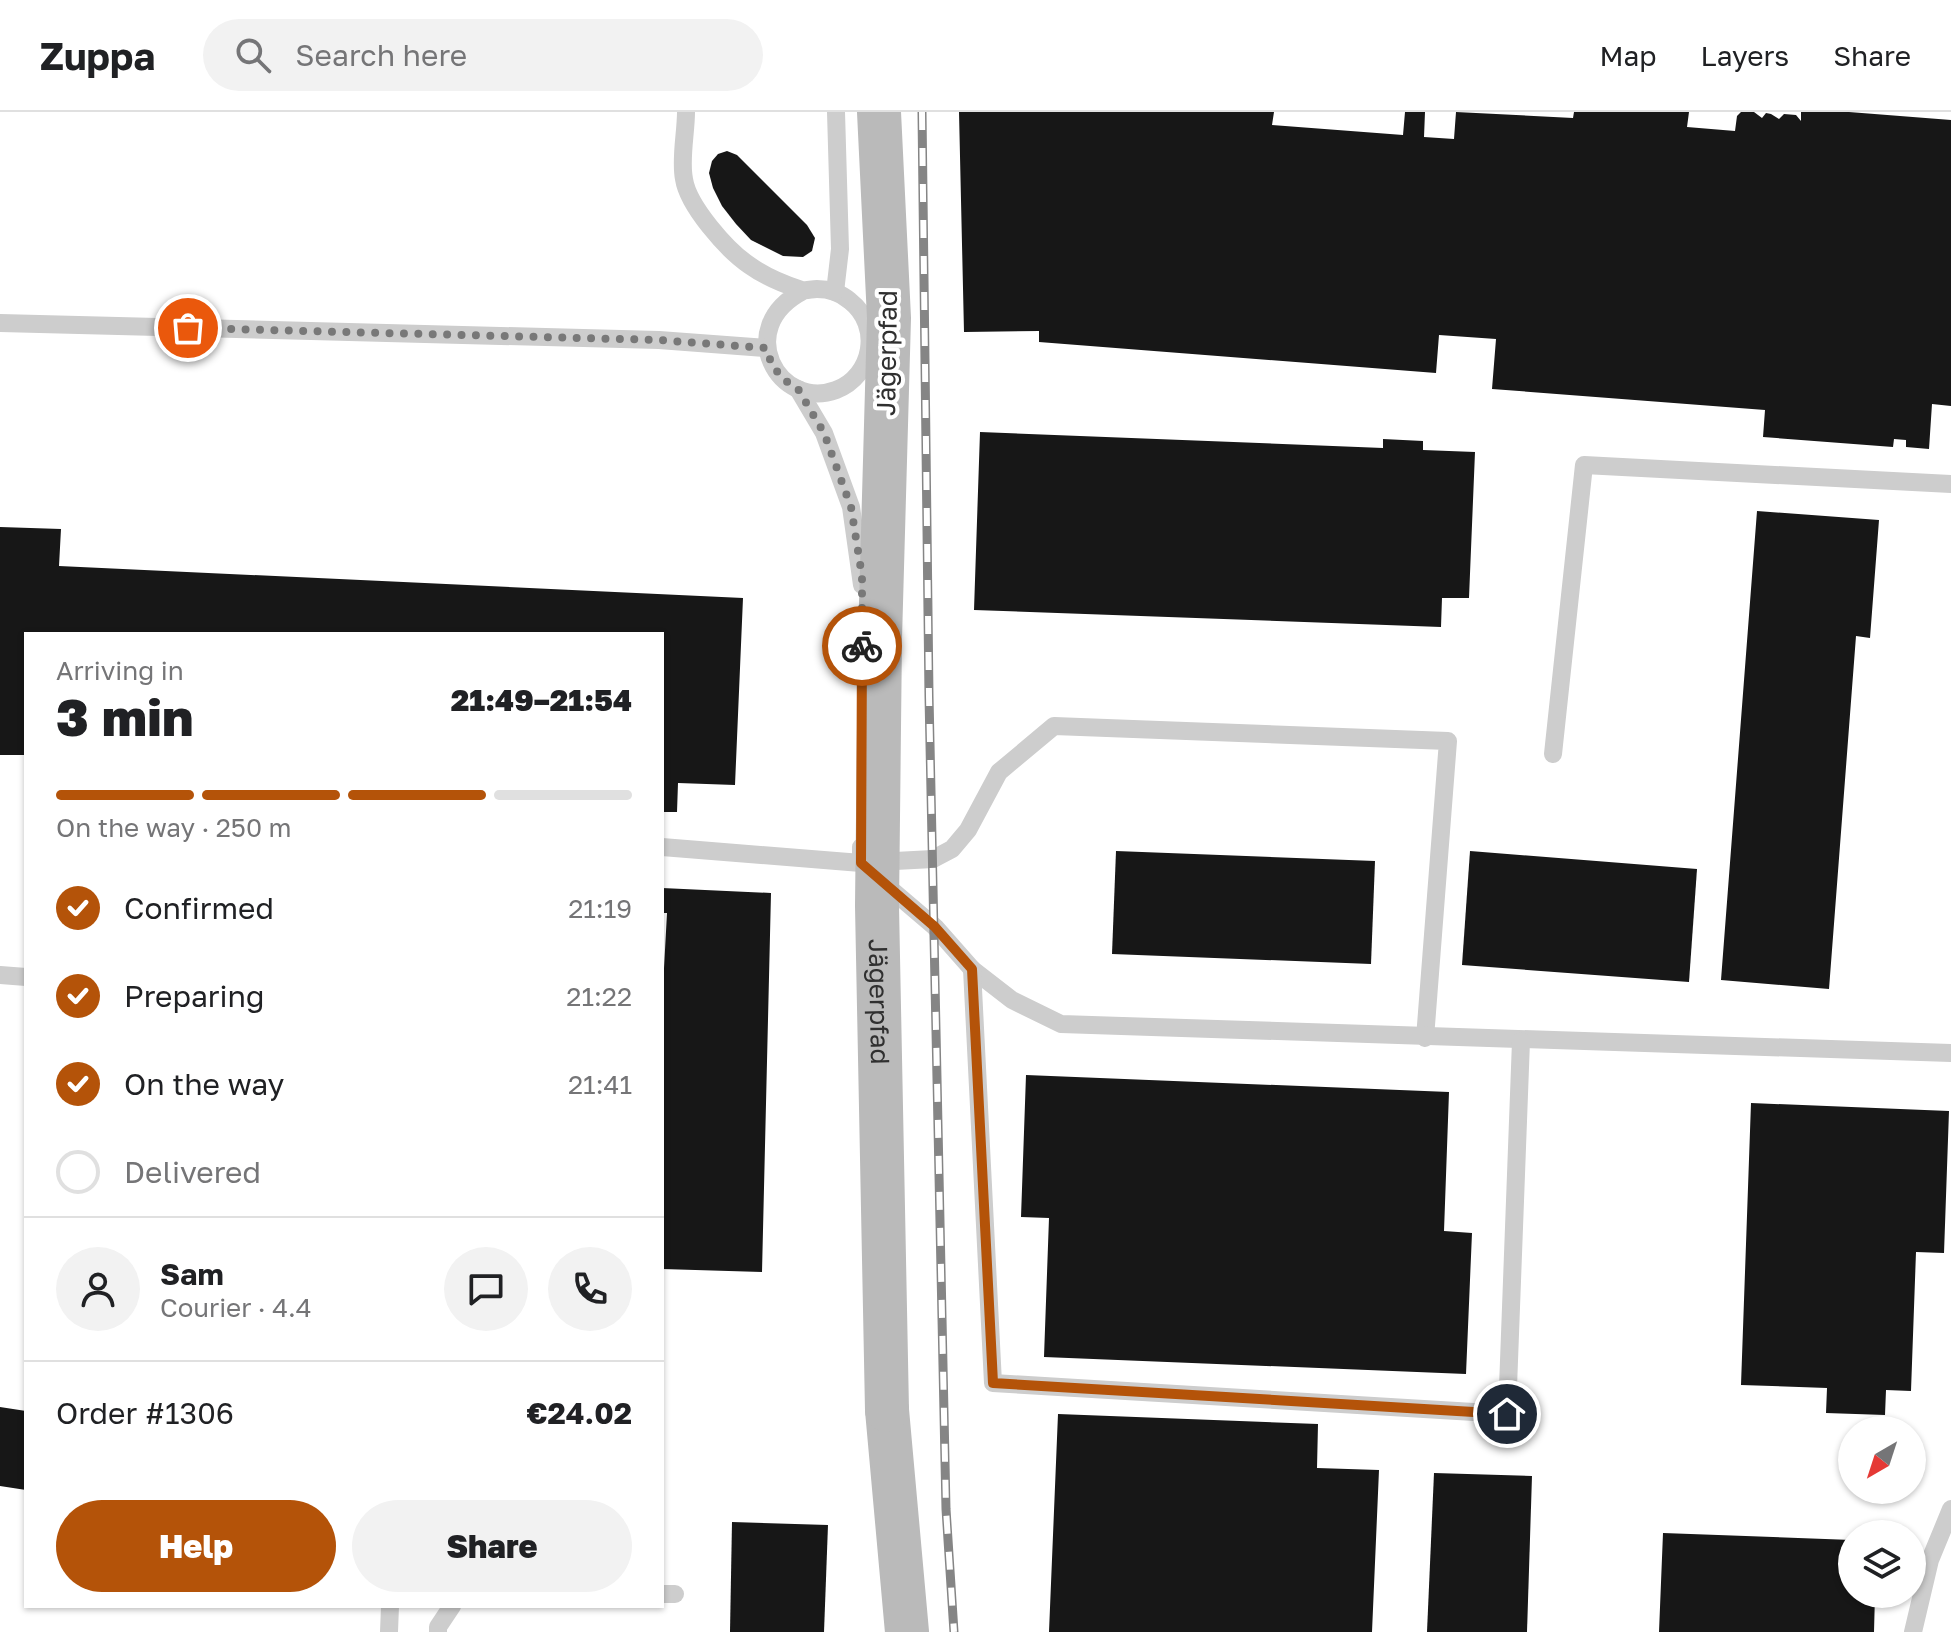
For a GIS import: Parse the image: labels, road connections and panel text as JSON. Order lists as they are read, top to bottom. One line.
{"streets":{"main road":["Jägerpfad"]},"north":"bottom left","page":{"header":"Zuppa","search":"Search here","nav":["Map","Layers","Share"],"heading":["3 min","Arriving in","21:49–21:54"],"panel":["Sam","Courier · 4.4","Order #1306","€24.02"],"bar":"On the way · 250 m","list":[["Confirmed","21:19"],["Preparing","21:22"],["On the way","21:41"],"Delivered"],"buttons":["Help","Share"]}}
